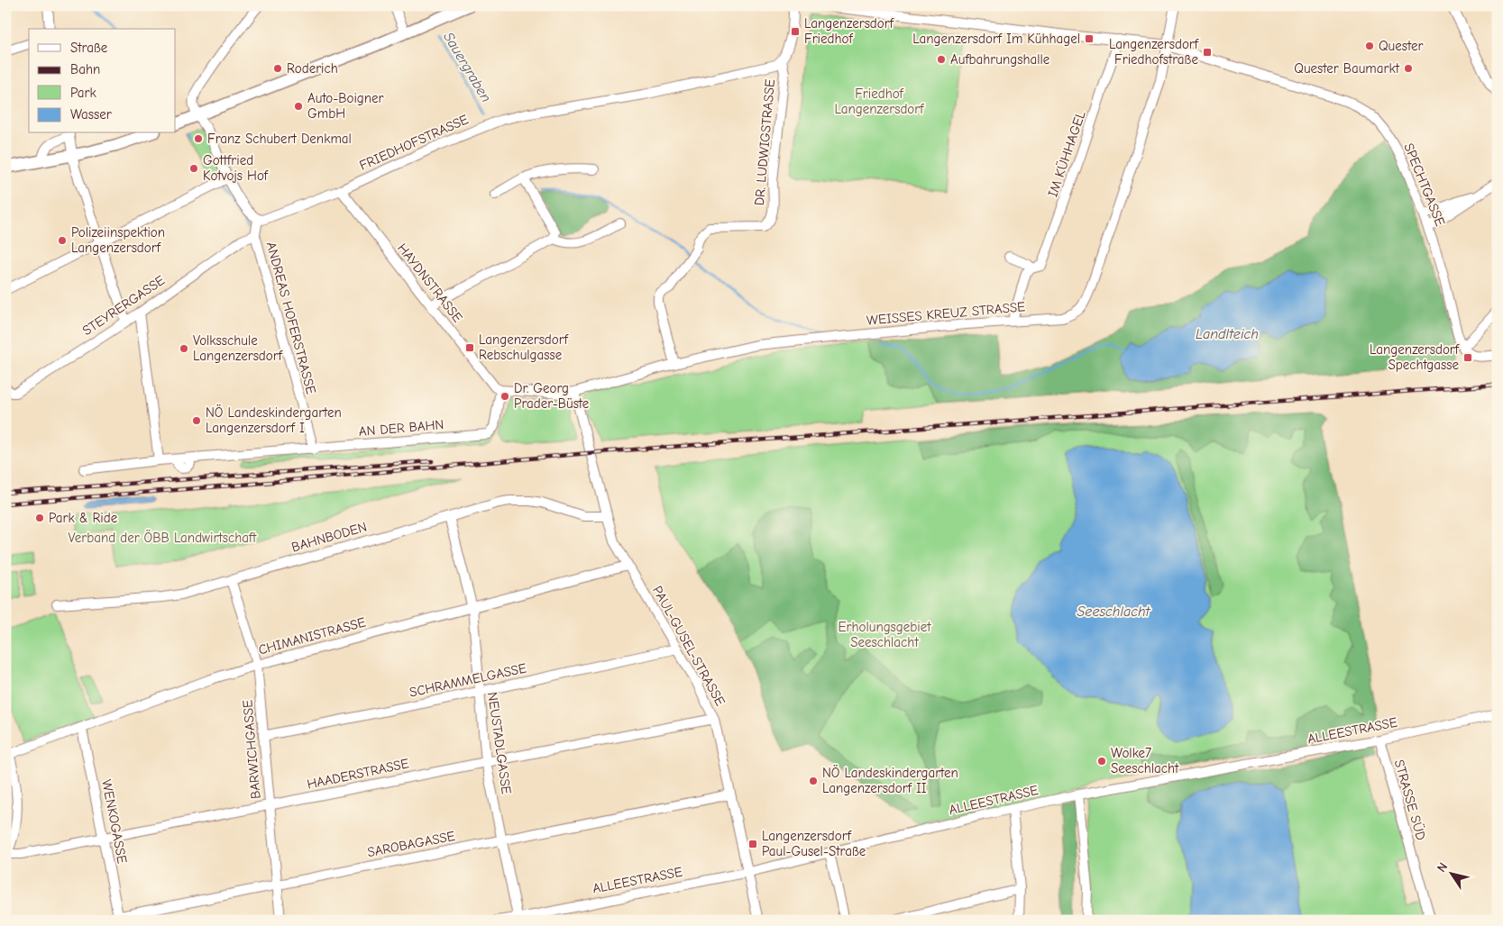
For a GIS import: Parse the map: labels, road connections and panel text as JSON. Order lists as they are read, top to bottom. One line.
{"streets":{"street":["FRIEDHOFSTRASSE","DR. LUDWIGSTRASSE","IM KÜHHAGEL","SPECHTGASSE","HAYDNSTRASSE","STEYRERGASSE","WEISSES KREUZ STRASSE","ANDREAS HOFERSTRASSE","AN DER BAHN","BAHNBODEN","CHIMANISTRASSE","PAUL-GUSEL-STRASSE","SCHRAMMELGASSE","ALLEESTRASSE","NEUSTADLGASSE","BARWICHGASSE","HAADERSTRASSE","STRASSE SÜD","WENKOGASSE","SAROBAGASSE"]},"crossings":[["FRIEDHOFSTRASSE","DR. LUDWIGSTRASSE"],["FRIEDHOFSTRASSE","HAYDNSTRASSE"],["FRIEDHOFSTRASSE","ANDREAS HOFERSTRASSE"],["DR. LUDWIGSTRASSE","WEISSES KREUZ STRASSE"],["IM KÜHHAGEL","WEISSES KREUZ STRASSE"],["SPECHTGASSE","WEISSES KREUZ STRASSE"],["HAYDNSTRASSE","WEISSES KREUZ STRASSE"],["HAYDNSTRASSE","AN DER BAHN"],["STEYRERGASSE","ANDREAS HOFERSTRASSE"],["WEISSES KREUZ STRASSE","AN DER BAHN"],["WEISSES KREUZ STRASSE","PAUL-GUSEL-STRASSE"],["ANDREAS HOFERSTRASSE","AN DER BAHN"],["BAHNBODEN","PAUL-GUSEL-STRASSE"],["BAHNBODEN","NEUSTADLGASSE"],["BAHNBODEN","BARWICHGASSE"],["CHIMANISTRASSE","PAUL-GUSEL-STRASSE"],["CHIMANISTRASSE","NEUSTADLGASSE"],["CHIMANISTRASSE","BARWICHGASSE"],["CHIMANISTRASSE","WENKOGASSE"],["PAUL-GUSEL-STRASSE","SCHRAMMELGASSE"],["PAUL-GUSEL-STRASSE","ALLEESTRASSE"],["PAUL-GUSEL-STRASSE","HAADERSTRASSE"],["PAUL-GUSEL-STRASSE","SAROBAGASSE"],["SCHRAMMELGASSE","NEUSTADLGASSE"],["SCHRAMMELGASSE","BARWICHGASSE"],["ALLEESTRASSE","NEUSTADLGASSE"],["ALLEESTRASSE","STRASSE SÜD"],["NEUSTADLGASSE","HAADERSTRASSE"],["NEUSTADLGASSE","SAROBAGASSE"],["BARWICHGASSE","HAADERSTRASSE"],["BARWICHGASSE","SAROBAGASSE"],["HAADERSTRASSE","WENKOGASSE"],["WENKOGASSE","SAROBAGASSE"]],"water":["Sauergraben","Landlteich","Seeschlacht"],"parks":["Friedhof Langenzersdorf","Verband der ÖBB Landwirtschaft","Erholungsgebiet Seeschlacht"],"places":{"transit":["Langenzersdorf Friedhof","Langenzersdorf Im Kühhagel","Langenzersdorf Friedhofstraße","Langenzersdorf Rebschulgasse","Langenzersdorf Spechtgasse","Langenzersdorf Paul-Gusel-Straße"],"other":["Quester","Aufbahrungshalle","Roderich","Quester Baumarkt","Auto-Boigner GmbH","Franz Schubert Denkmal","Gottfried Kotvojs Hof","Polizeiinspektion Langenzersdorf","Volksschule Langenzersdorf","Dr. Georg Prader-Büste","NÖ Landeskindergarten Langenzersdorf I","Park & Ride","Wolke7 Seeschlacht","NÖ Landeskindergarten Langenzersdorf II"]},"legend":["Straße","Bahn","Park","Wasser"],"north":"top left"}
